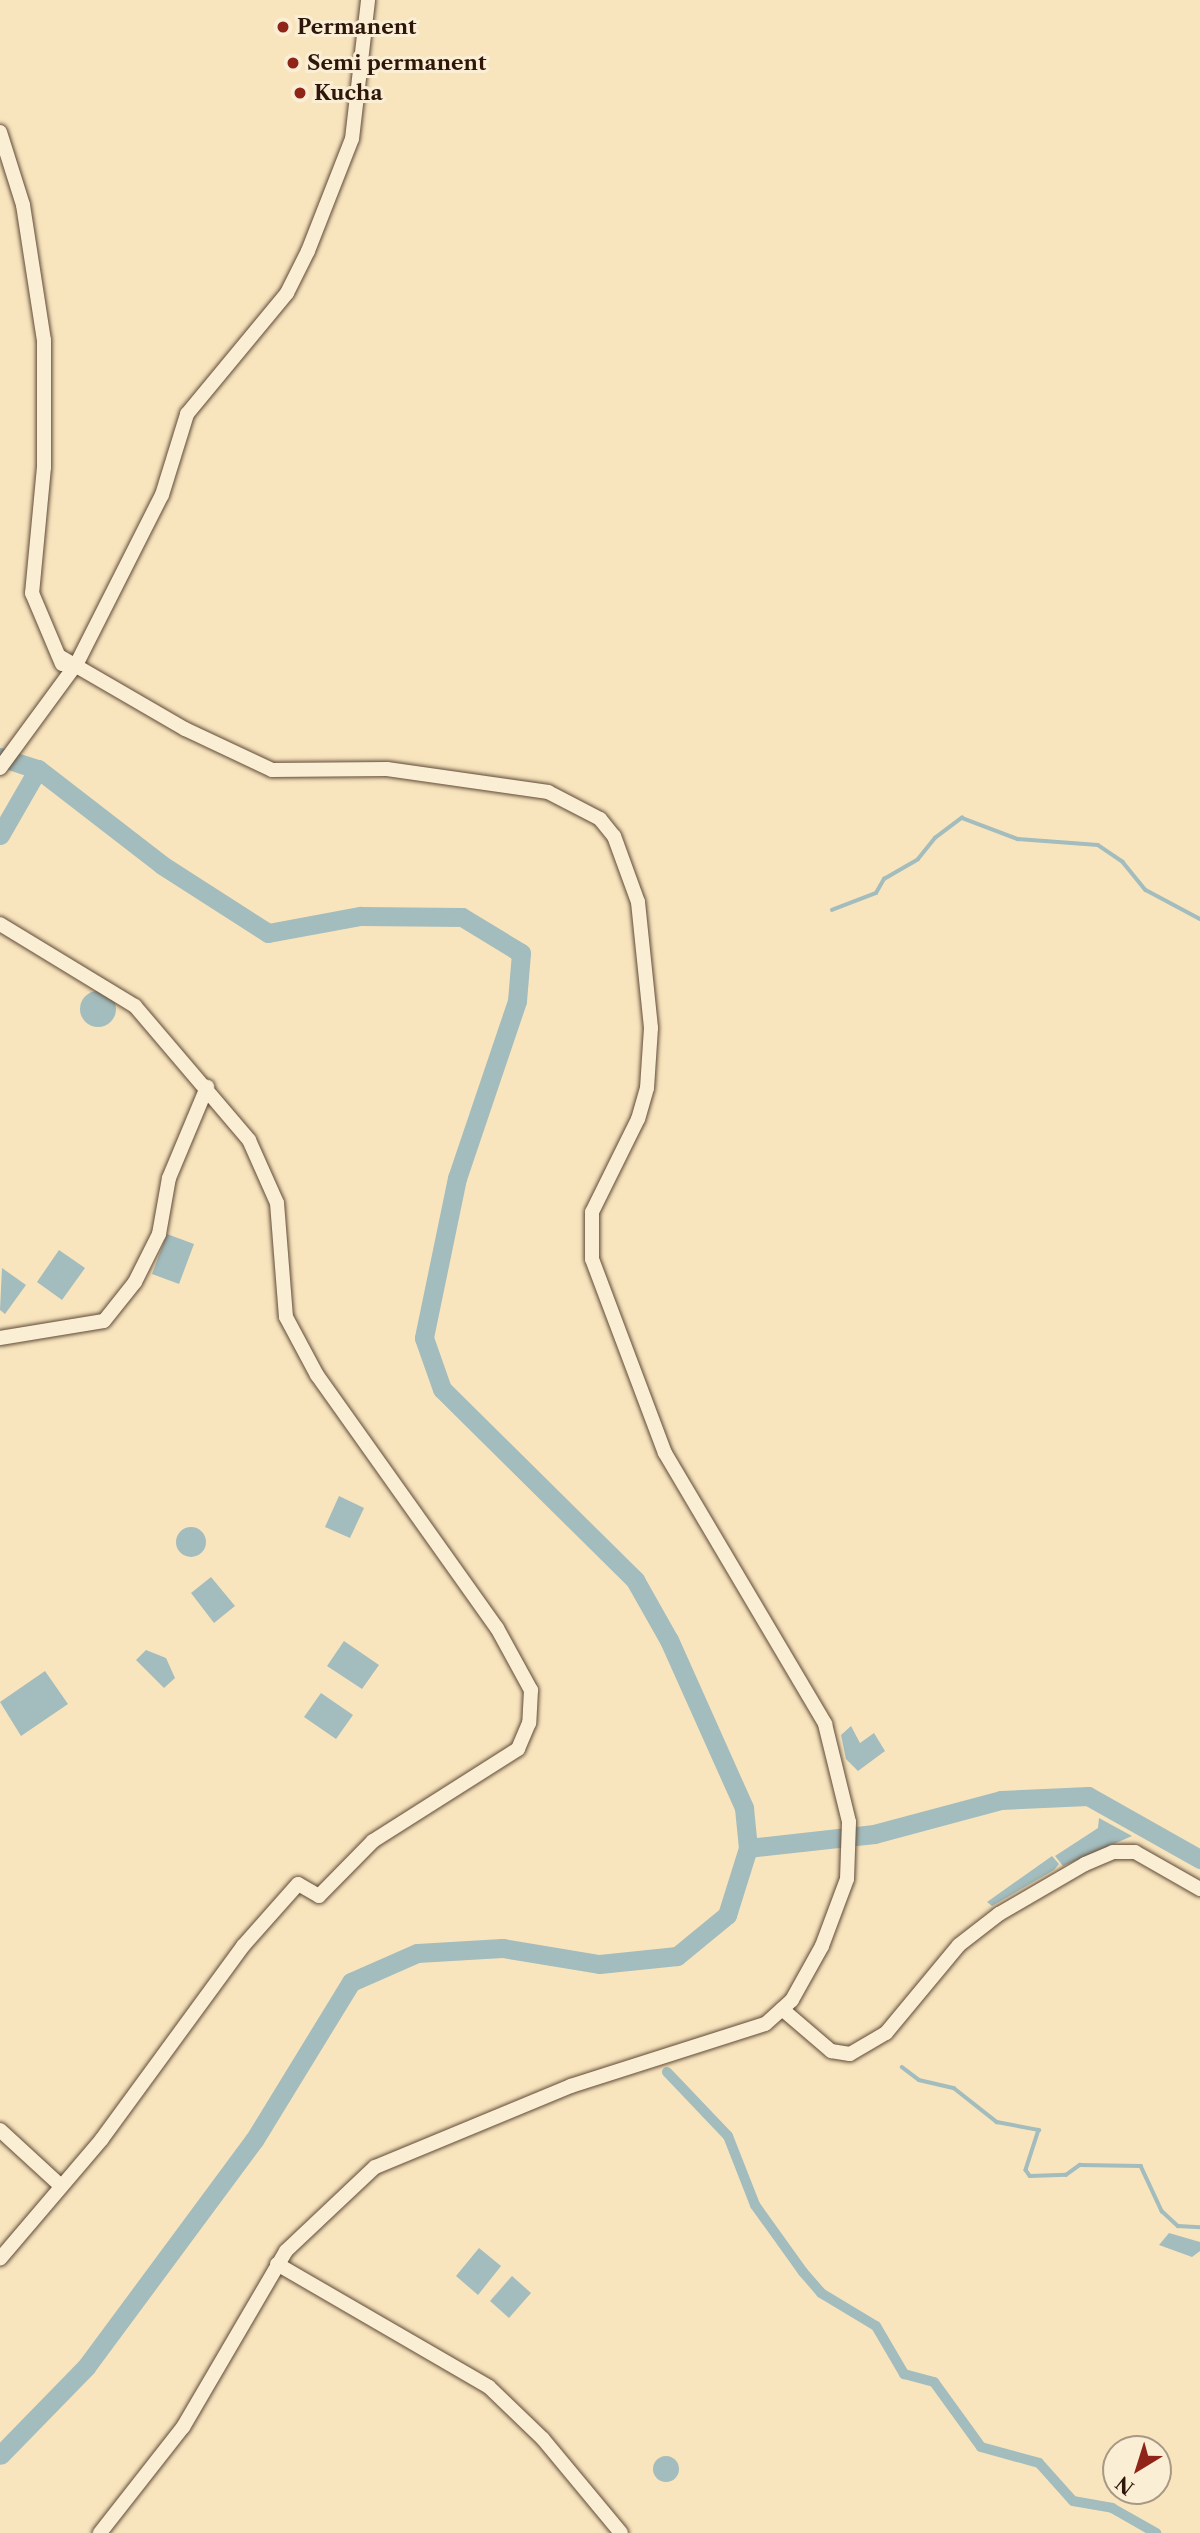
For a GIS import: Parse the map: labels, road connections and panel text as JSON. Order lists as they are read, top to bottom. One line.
{"places":["Permanent","Semi permanent","Kucha"],"north":"bottom left"}
